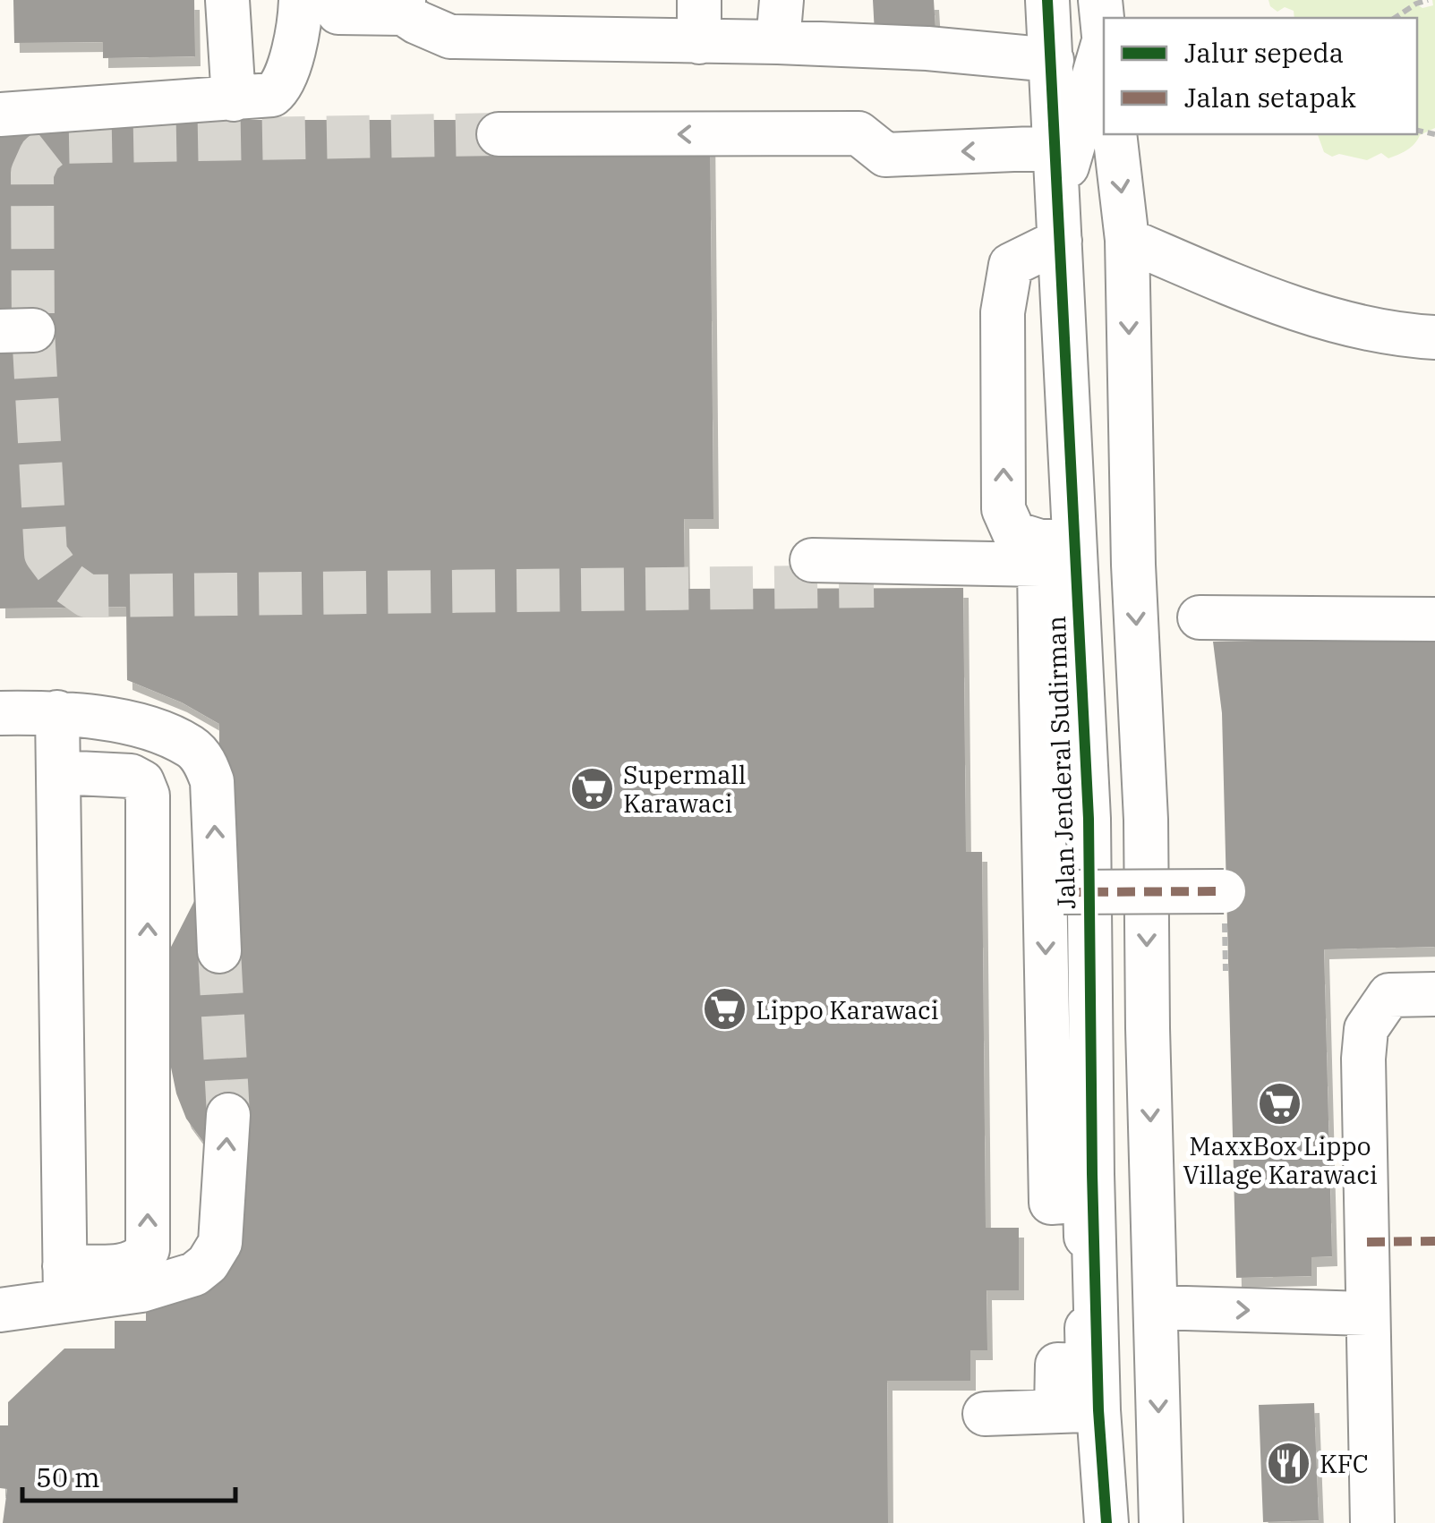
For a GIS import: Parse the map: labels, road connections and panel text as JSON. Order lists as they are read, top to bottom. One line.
{"streets":{"street":["Jalan Jenderal Sudirman"]},"places":{"supermarket":["Supermall Karawaci","Lippo Karawaci","MaxxBox Lippo Village Karawaci"],"restaurant":["KFC"]},"legend":["Jalur sepeda","Jalan setapak"],"scale_bar":"50 m"}
